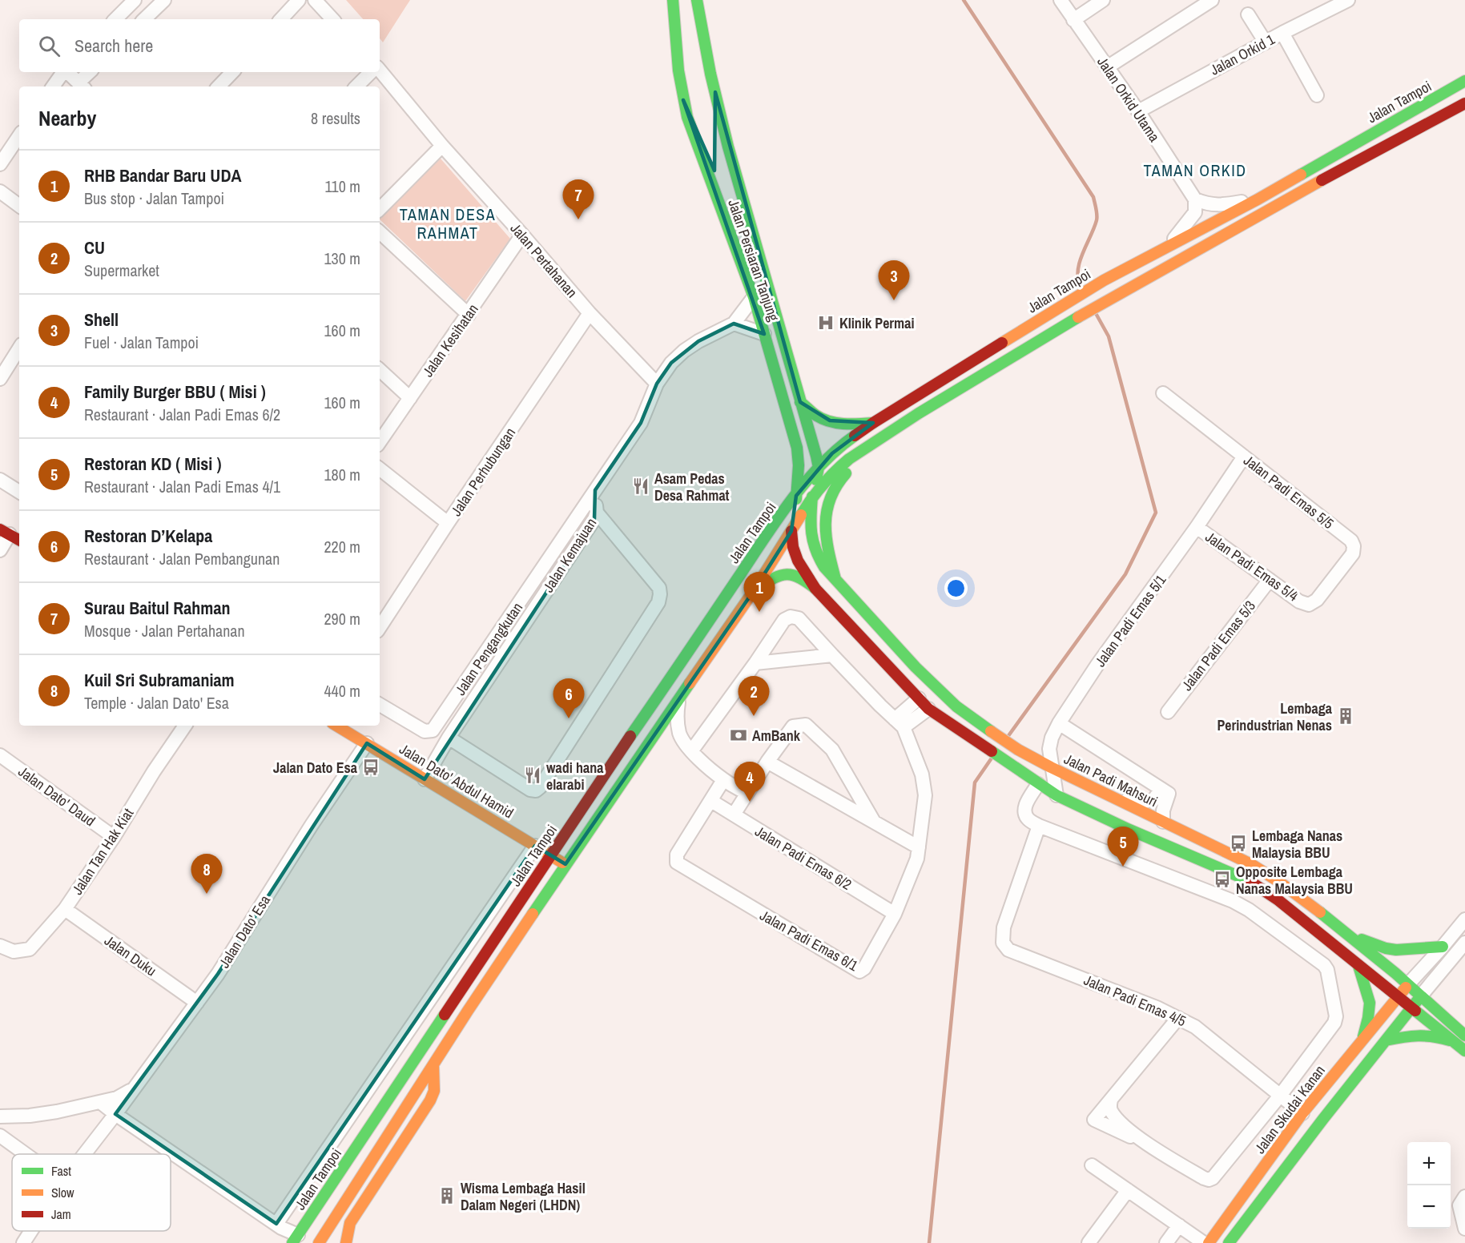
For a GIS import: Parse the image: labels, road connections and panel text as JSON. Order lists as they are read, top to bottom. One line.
{"streets":{"main road":["Jalan Tampoi","Jalan Persiaran Tanjung","Jalan Padi Mahsuri","Jalan Dato' Abdul Hamid","Jalan Skudai Kanan"],"street":["Jalan Orkid 1","Jalan Orkid Utama","Jalan Pertahanan","Jalan Kesihatan","Jalan Perhubungan","Jalan Padi Emas 5/5","Jalan Kemajuan","Jalan Padi Emas 5/4","Jalan Padi Emas 5/1","Jalan Padi Emas 5/3","Jalan Pengangkutan","Jalan Dato' Daud","Jalan Tan Hak Kiat","Jalan Padi Emas 6/2","Jalan Dato' Esa","Jalan Padi Emas 6/1","Jalan Duku","Jalan Padi Emas 4/5"]},"crossings":[["Jalan Orkid 1","Jalan Orkid Utama"],["Jalan Tampoi","Jalan Persiaran Tanjung"],["Jalan Tampoi","Jalan Dato' Abdul Hamid"],["Jalan Pertahanan","Jalan Kesihatan"],["Jalan Pertahanan","Jalan Perhubungan"],["Jalan Persiaran Tanjung","Jalan Padi Mahsuri"],["Jalan Padi Emas 5/5","Jalan Padi Emas 5/4"],["Jalan Padi Emas 5/5","Jalan Padi Emas 5/1"],["Jalan Kemajuan","Jalan Pengangkutan"],["Jalan Kemajuan","Jalan Dato' Abdul Hamid"],["Jalan Padi Emas 5/4","Jalan Padi Emas 5/1"],["Jalan Padi Emas 5/4","Jalan Padi Emas 5/3"],["Jalan Padi Emas 5/1","Jalan Padi Mahsuri"],["Jalan Padi Mahsuri","Jalan Skudai Kanan"],["Jalan Dato' Abdul Hamid","Jalan Dato' Esa"],["Jalan Dato' Daud","Jalan Tan Hak Kiat"],["Jalan Tan Hak Kiat","Jalan Duku"],["Jalan Padi Emas 6/2","Jalan Padi Emas 6/1"],["Jalan Dato' Esa","Jalan Duku"],["Jalan Padi Emas 4/5","Jalan Skudai Kanan"]],"districts":["TAMAN ORKID","TAMAN DESA RAHMAT"],"places":{"hospital":["Klinik Permai"],"restaurant":["Asam Pedas Desa Rahmat","wadi hana elarabi"],"building":["Lembaga Perindustrian Nenas","Wisma Lembaga Hasil Dalam Negeri (LHDN)"],"bank":["AmBank"],"bus stop":["Jalan Dato Esa","Lembaga Nanas Malaysia BBU","Opposite Lembaga Nanas Malaysia BBU"]},"legend":["Fast","Slow","Jam"],"page":{"search":"Search here","heading":["Nearby","8 results"],"list":[{"mark":"1","name":"RHB Bandar Baru UDA","note":"Bus stop · Jalan Tampoi","value":"110 m"},{"mark":"2","name":"CU","note":"Supermarket","value":"130 m"},{"mark":"3","name":"Shell","note":"Fuel · Jalan Tampoi","value":"160 m"},{"mark":"4","name":"Family Burger BBU ( Misi )","note":"Restaurant · Jalan Padi Emas 6/2","value":"160 m"},{"mark":"5","name":"Restoran KD ( Misi )","note":"Restaurant · Jalan Padi Emas 4/1","value":"180 m"},{"mark":"6","name":"Restoran D’Kelapa","note":"Restaurant · Jalan Pembangunan","value":"220 m"},{"mark":"7","name":"Surau Baitul Rahman","note":"Mosque · Jalan Pertahanan","value":"290 m"},{"mark":"8","name":"Kuil Sri Subramaniam","note":"Temple · Jalan Dato' Esa","value":"440 m"}],"pins":["7","3","1","2","6","4","5","8"],"map_buttons":["+","−"]}}
